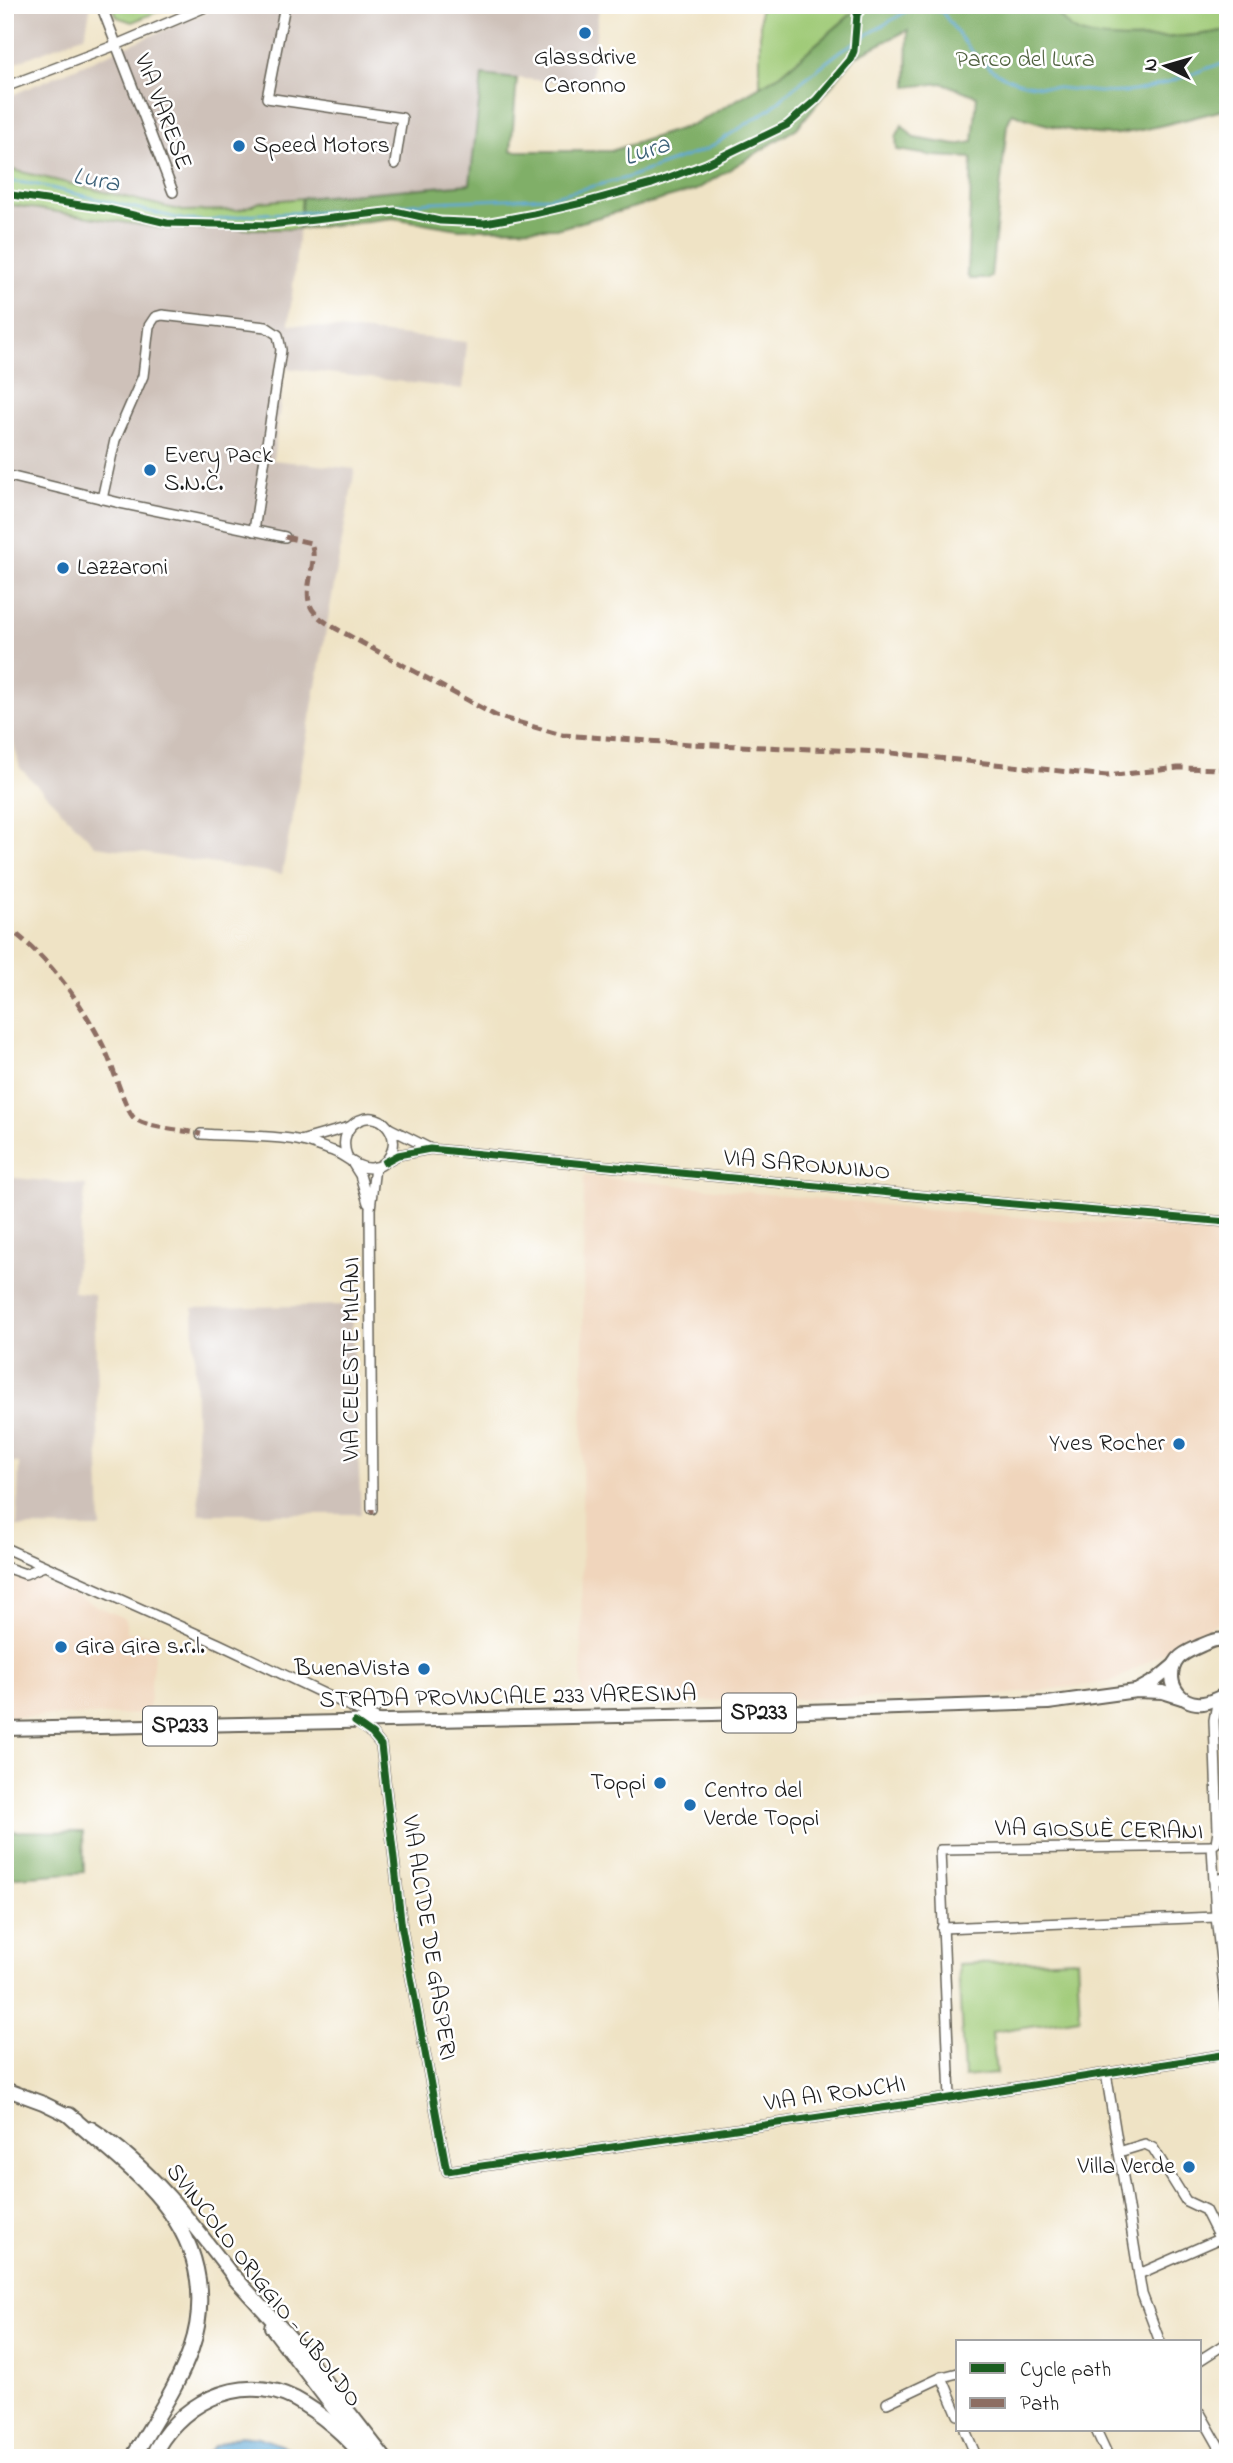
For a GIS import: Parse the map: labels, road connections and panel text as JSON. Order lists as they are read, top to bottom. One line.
{"streets":{"main road":["STRADA PROVINCIALE 233 VARESINA","SP233","SVINCOLO ORIGGIO - UBOLDO"],"street":["VIA VARESE","VIA SARONNINO","VIA CELESTE MILANI","VIA GIOSUÈ CERIANI","VIA ALCIDE DE GASPERI","VIA AI RONCHI"]},"crossings":[["STRADA PROVINCIALE 233 VARESINA","SP233"],["STRADA PROVINCIALE 233 VARESINA","VIA ALCIDE DE GASPERI"],["VIA ALCIDE DE GASPERI","VIA AI RONCHI"]],"water":["Lura"],"parks":["Parco del Lura"],"places":["Glassdrive Caronno","Speed Motors","Every Pack S.N.C.","Lazzaroni","Yves Rocher","Gira Gira s.r.l.","BuenaVista","Toppi","Centro del Verde Toppi","Villa Verde"],"legend":["Cycle path","Path"],"north":"left"}
